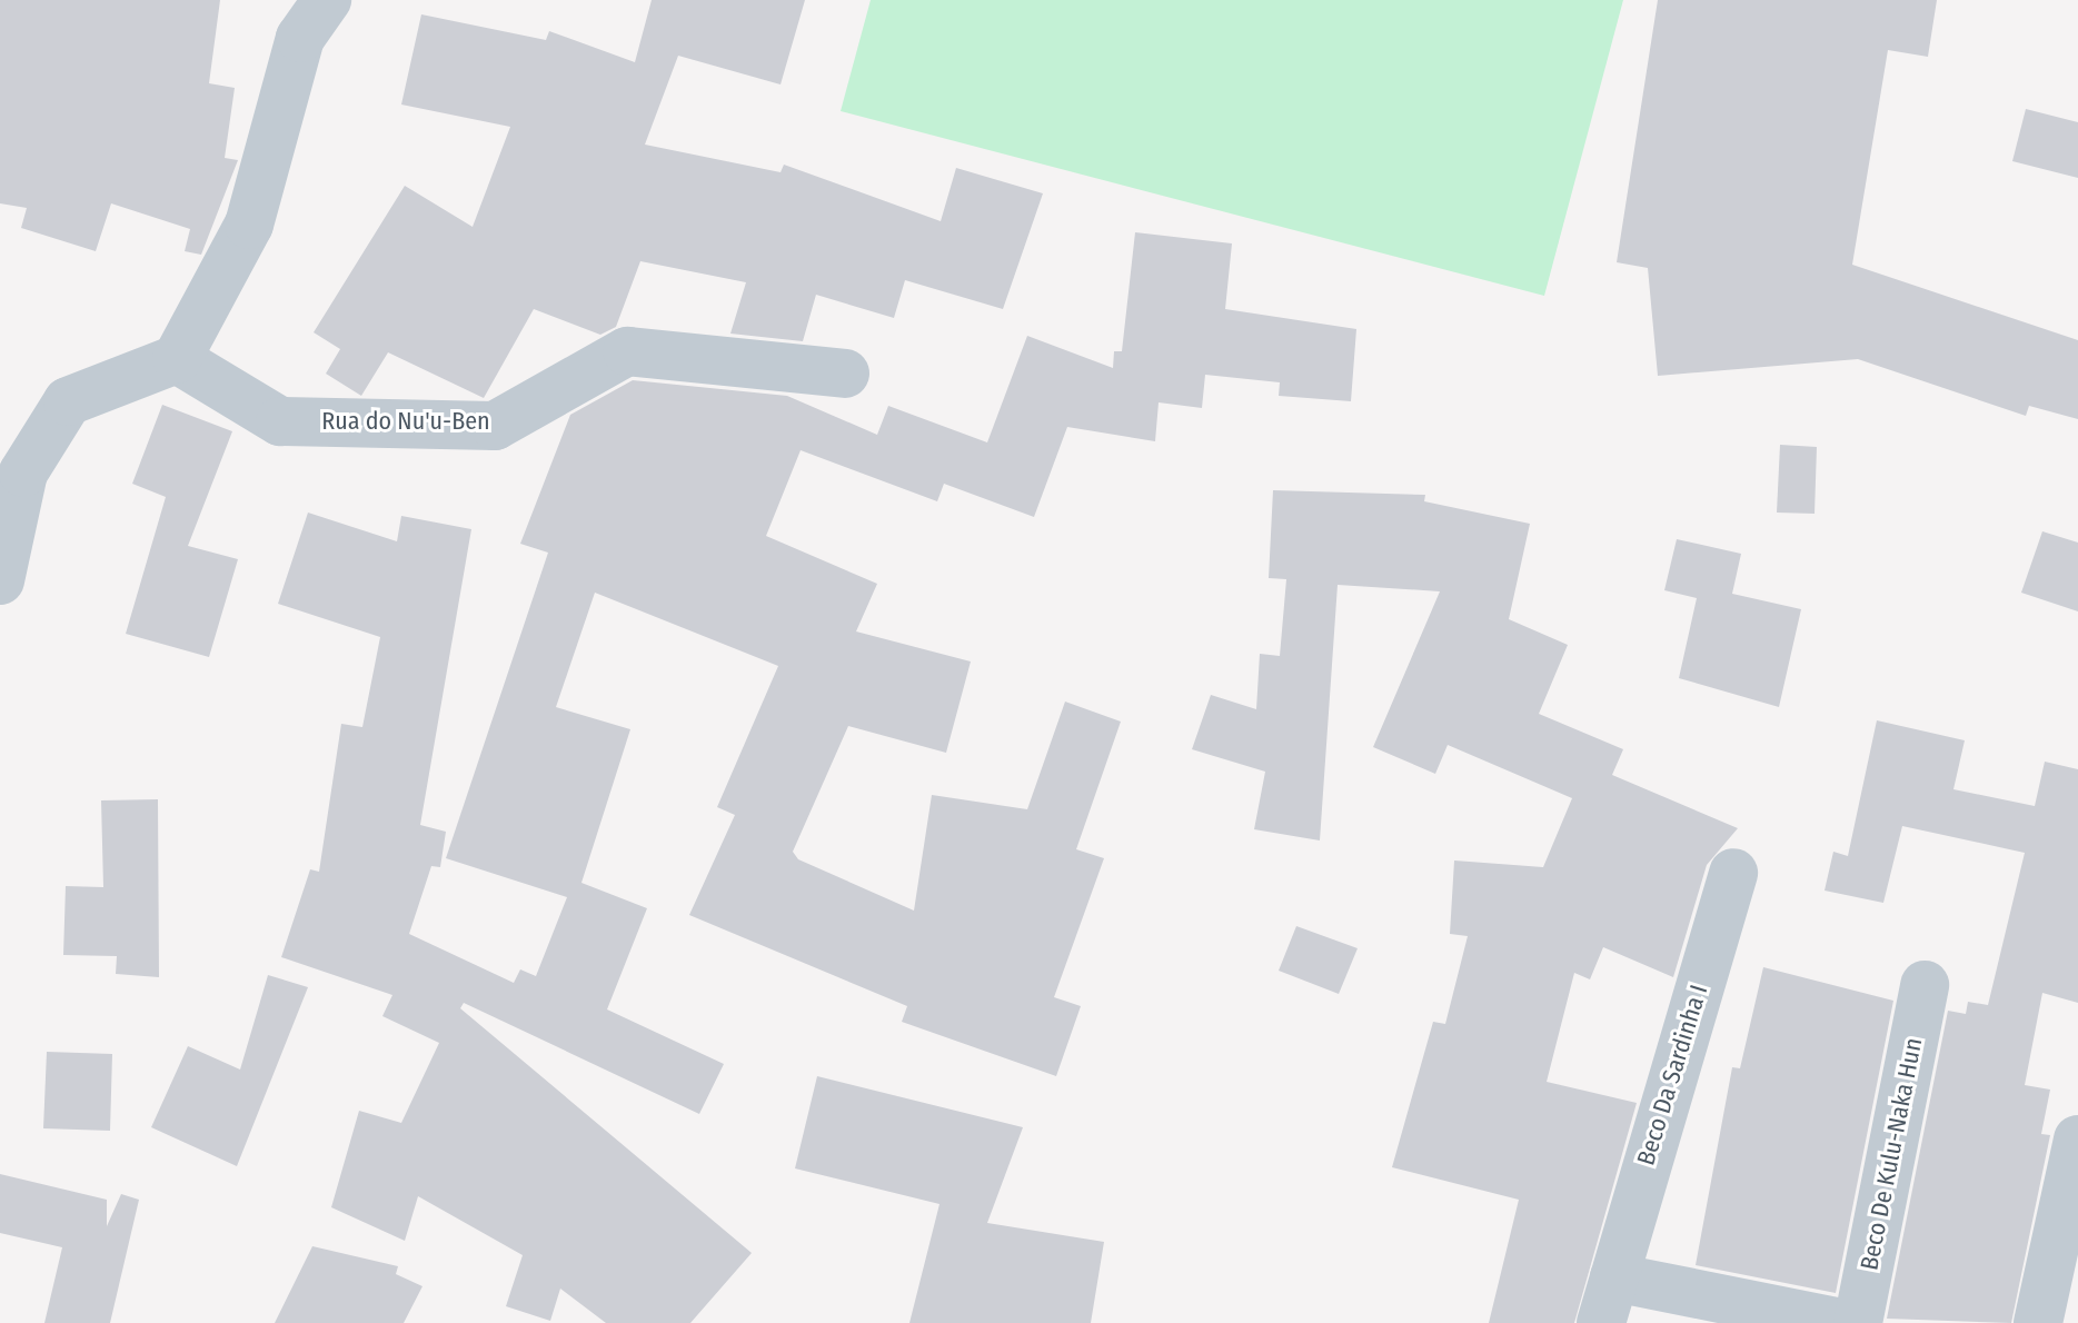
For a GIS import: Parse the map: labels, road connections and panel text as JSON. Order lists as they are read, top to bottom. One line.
{"streets":{"street":["Rua do Nu'u-Ben","Beco Da Sardinha I","Beco De Kulu-Naka Hun"]}}
